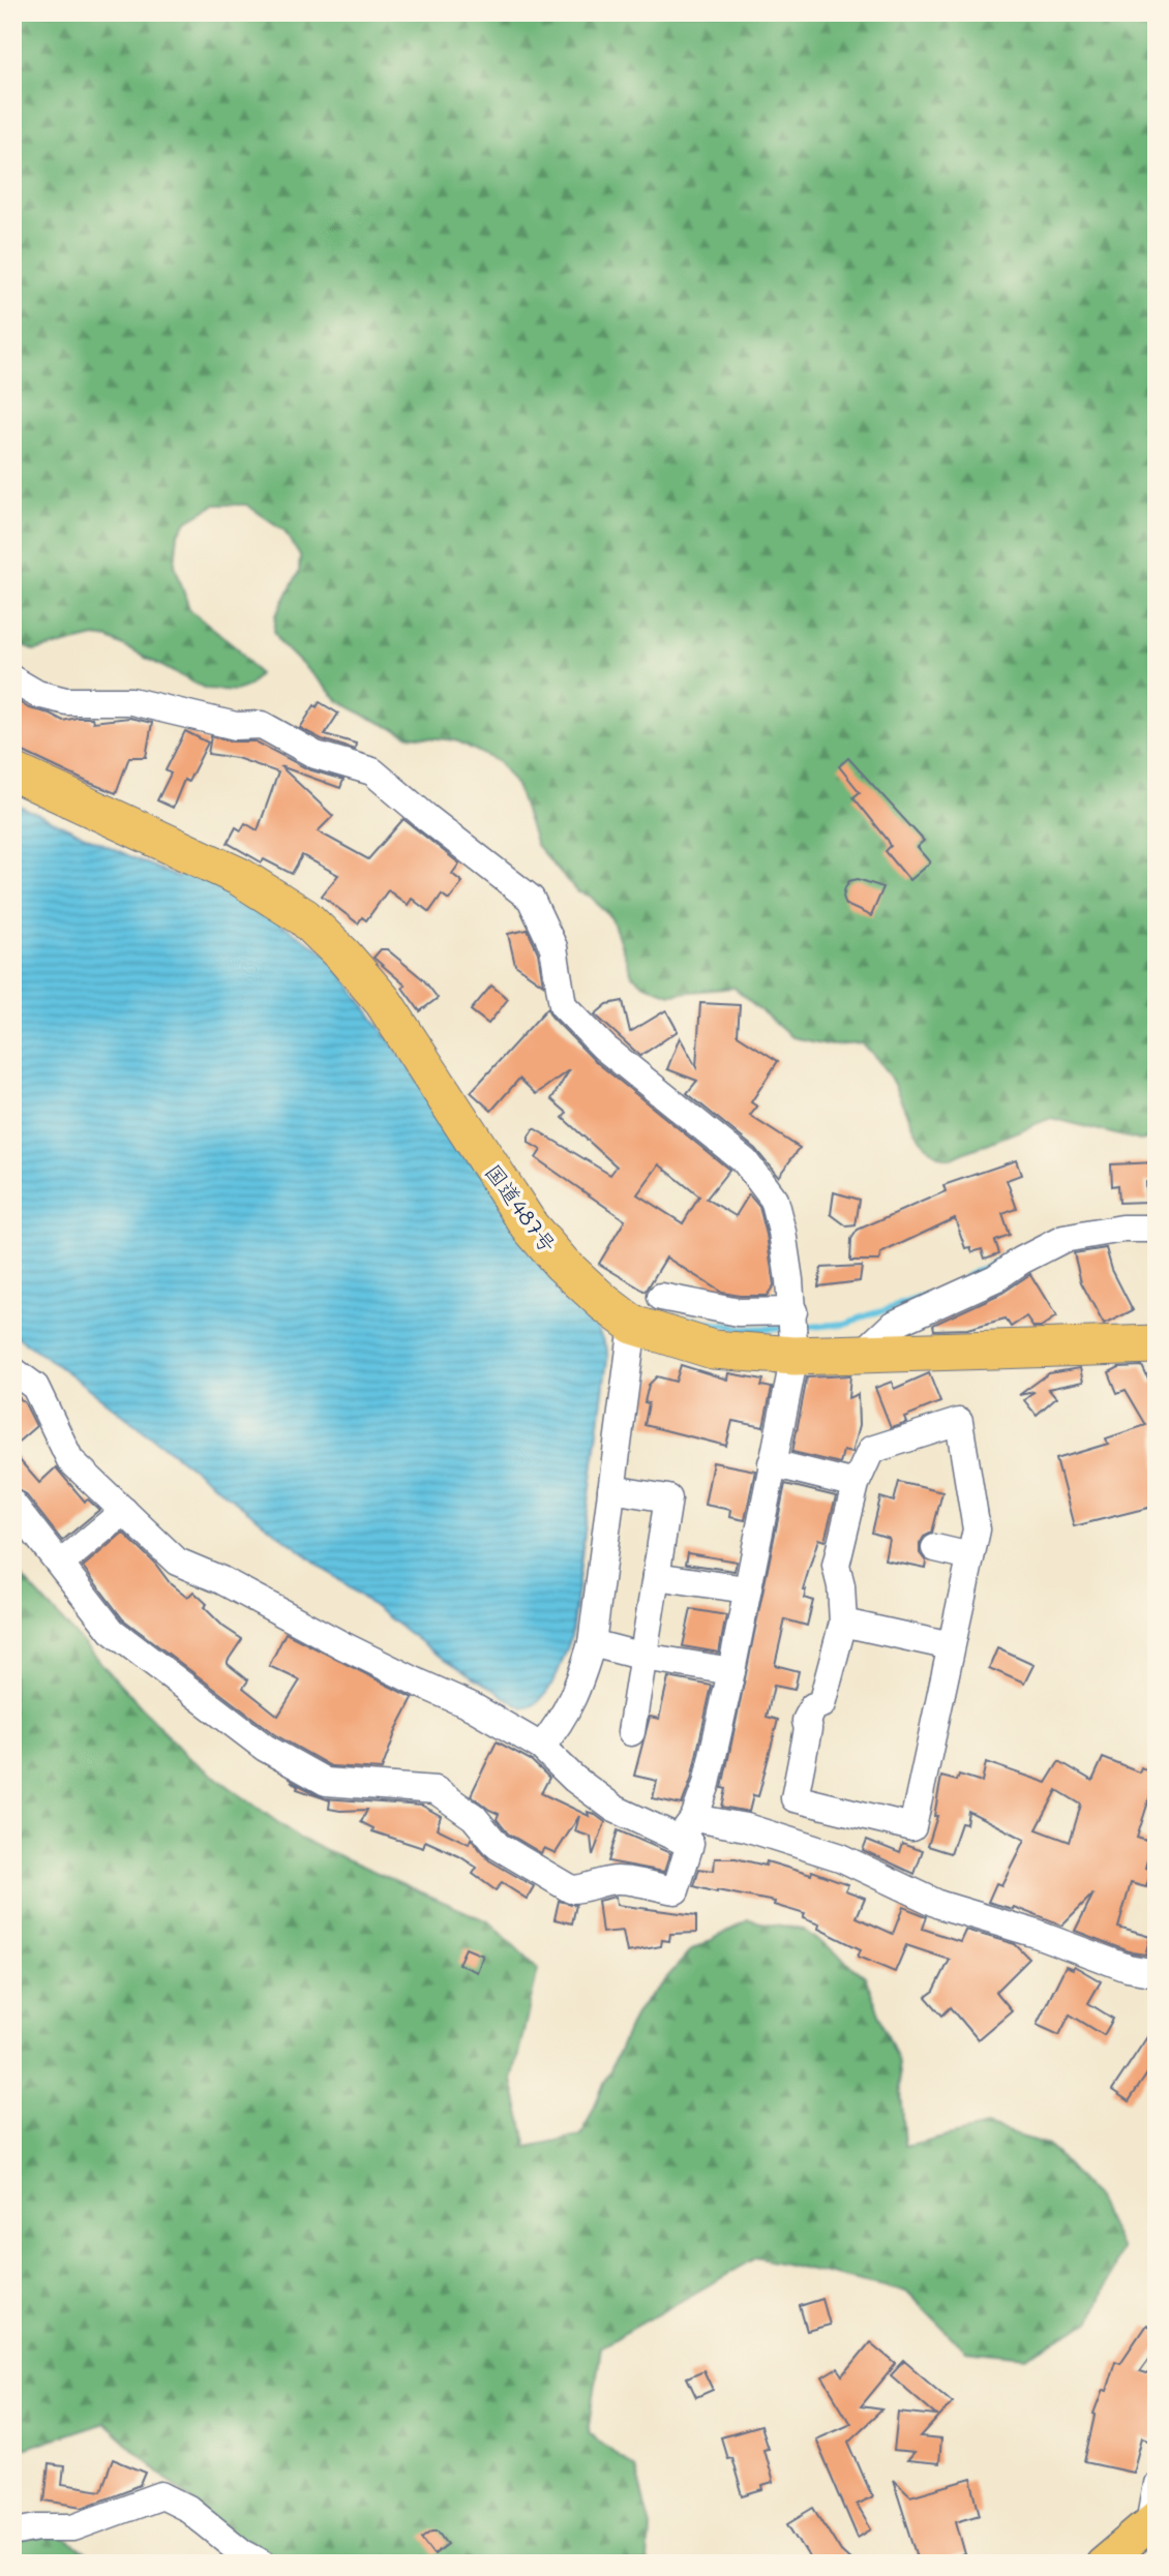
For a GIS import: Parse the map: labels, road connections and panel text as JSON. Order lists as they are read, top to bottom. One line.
{"streets":{"highway":["国道487号"]}}
